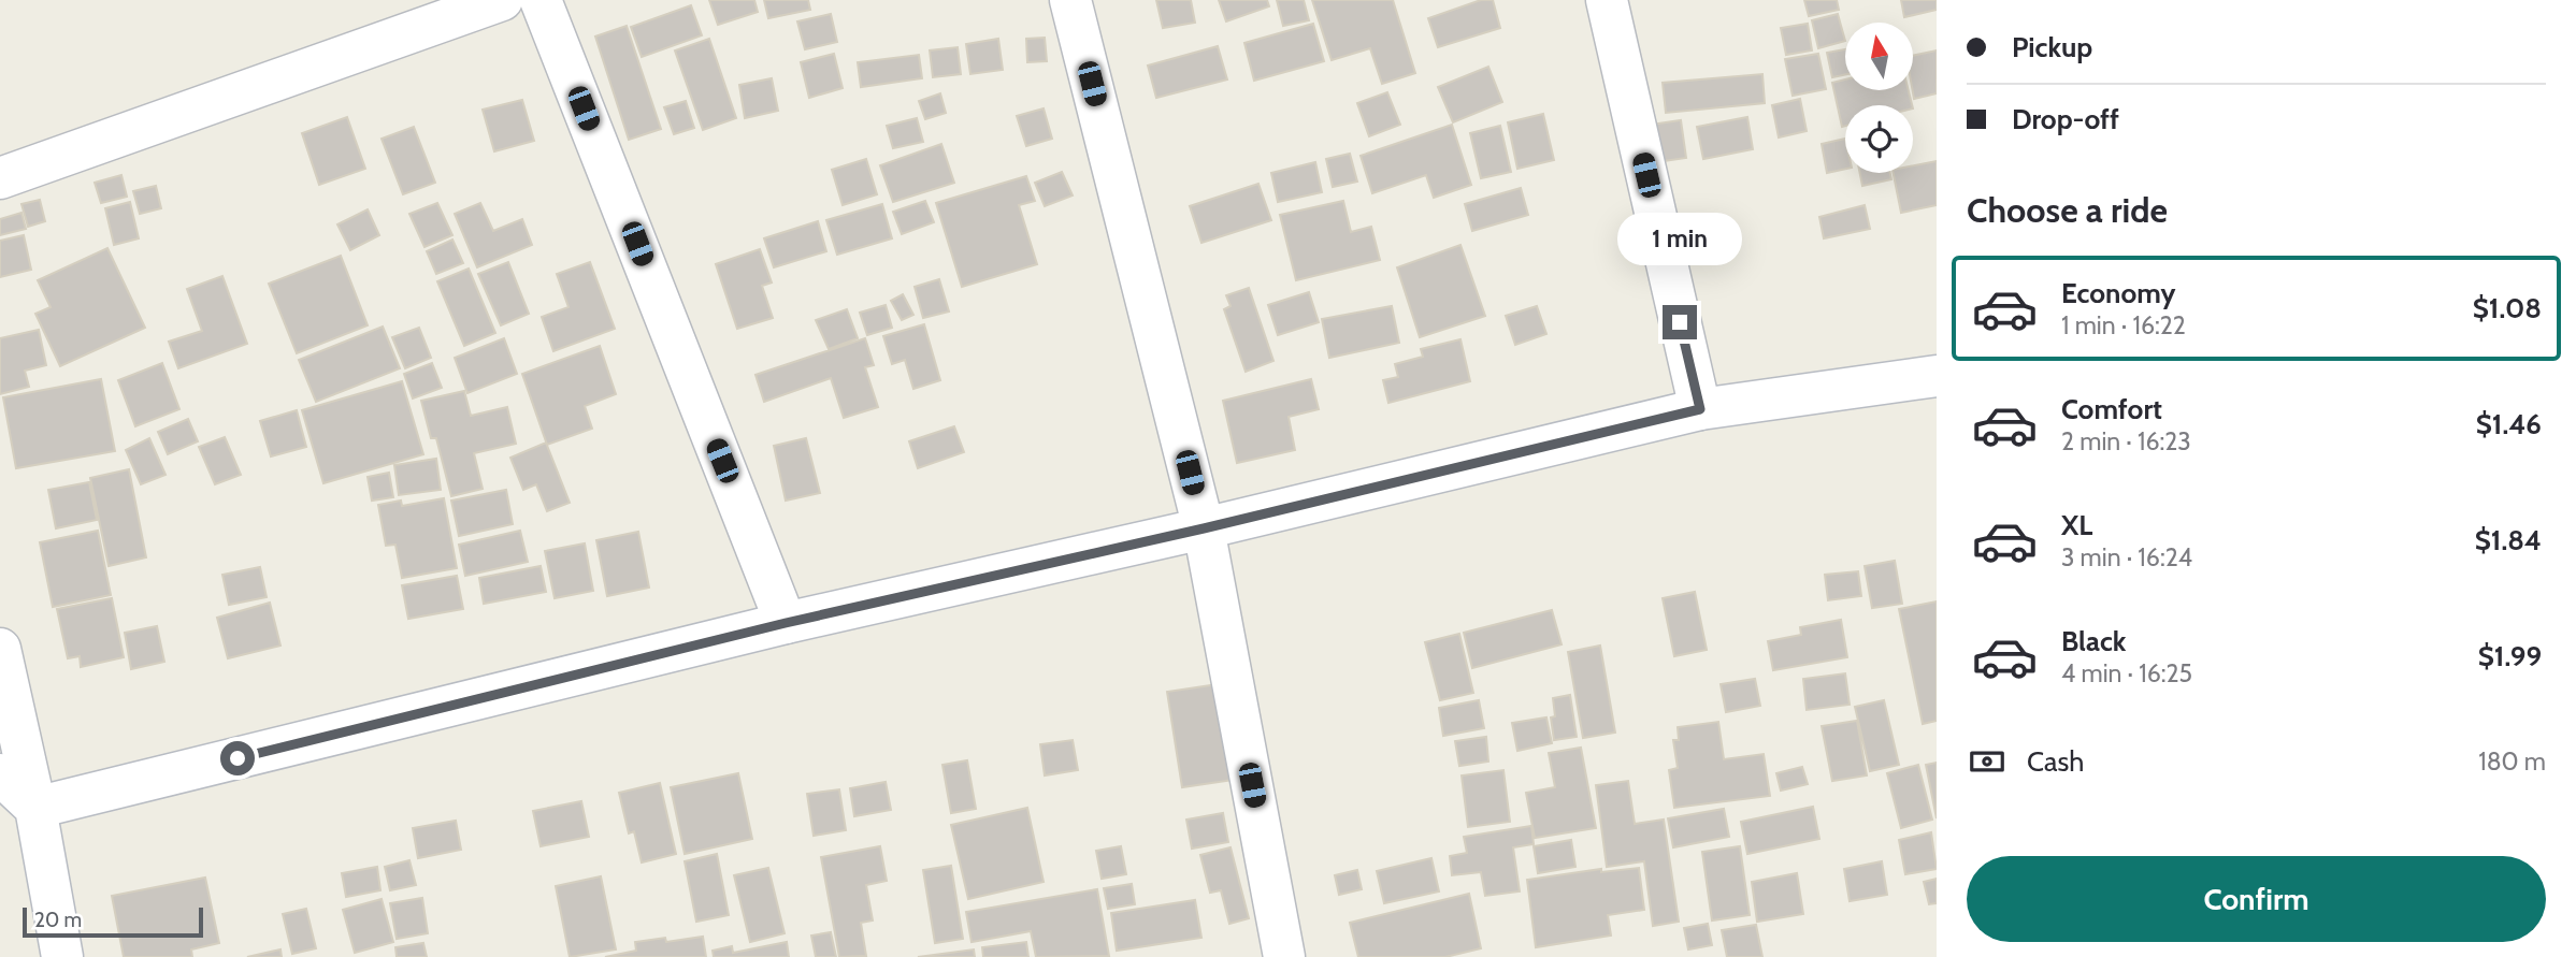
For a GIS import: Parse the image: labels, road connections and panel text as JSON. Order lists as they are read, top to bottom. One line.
{"scale_bar":"20 m","north":"top","page":{"banner":["Pickup","Drop-off"],"heading":"Choose a ride","bubble":"1 min","list":[{"name":"Economy","note":"1 min · 16:22","value":"$1.08"},{"name":"Comfort","note":"2 min · 16:23","value":"$1.46"},{"name":"XL","note":"3 min · 16:24","value":"$1.84"},{"name":"Black","note":"4 min · 16:25","value":"$1.99"}],"pay":["Cash","180 m"],"buttons":"Confirm","scale":"20 m"}}
